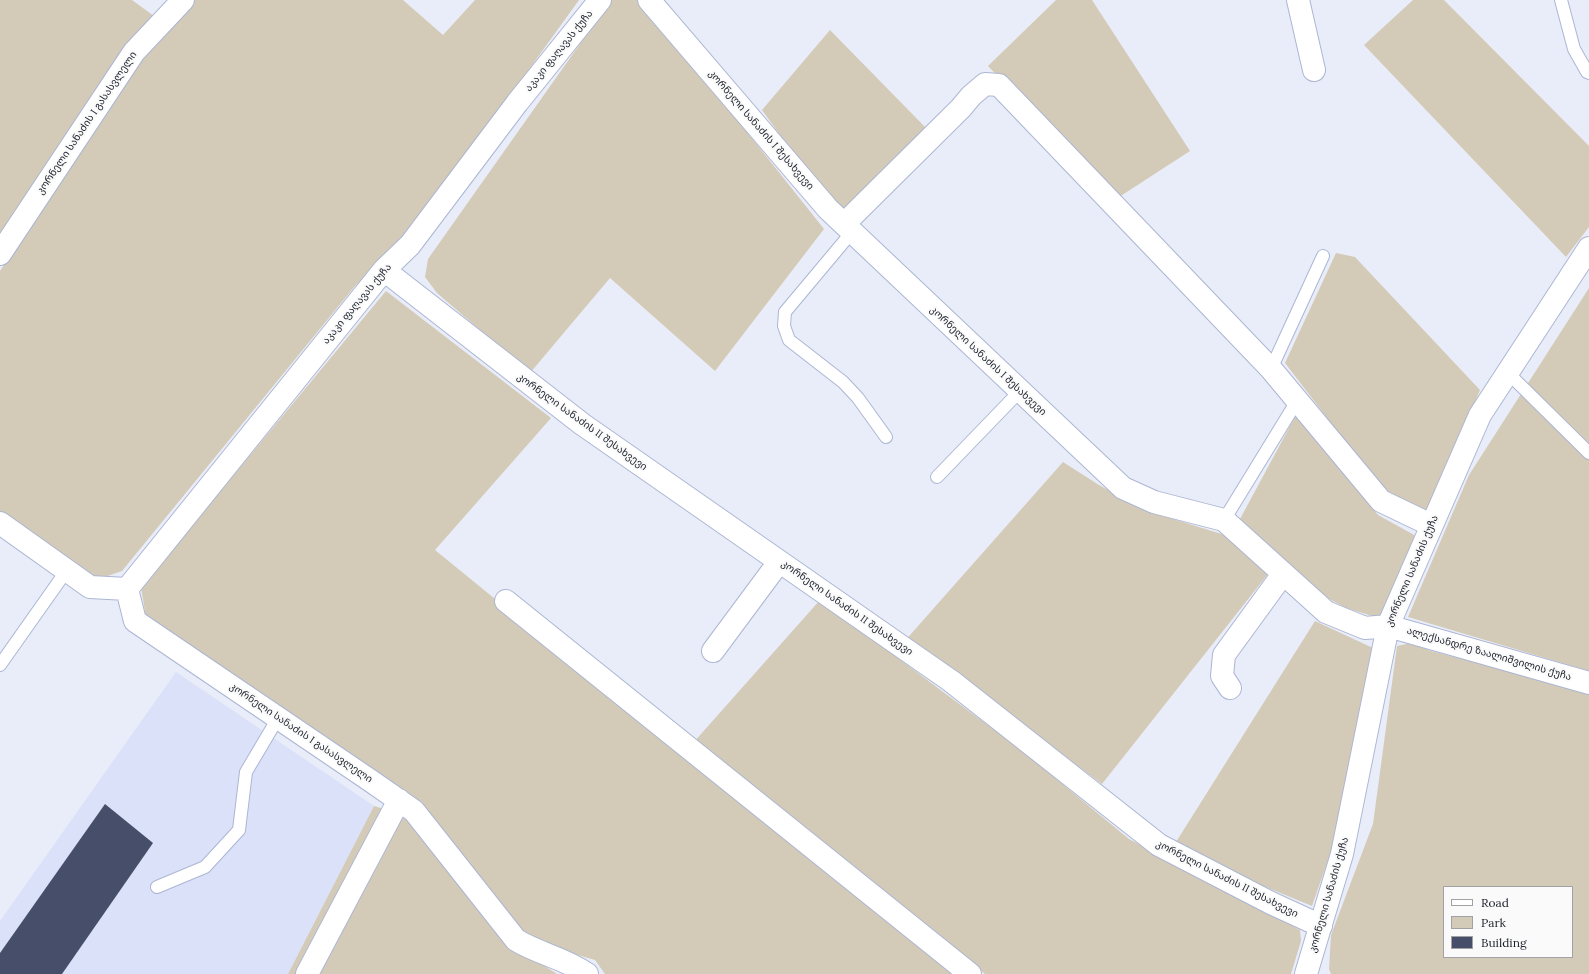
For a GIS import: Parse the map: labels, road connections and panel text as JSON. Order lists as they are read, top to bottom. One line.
{"streets":{"street":["აკაკი ფაღავას ქუჩა","კორნელი სანაძის I გასასვლელი","კორნელი სანაძის I შესახვევი","კორნელი სანაძის II შესახვევი","კორნელი სანაძის ქუჩა","ალექსანდრე ზაალიშვილის ქუჩა"]},"crossings":[["აკაკი ფაღავას ქუჩა","კორნელი სანაძის I გასასვლელი"],["აკაკი ფაღავას ქუჩა","კორნელი სანაძის II შესახვევი"],["კორნელი სანაძის I შესახვევი","კორნელი სანაძის ქუჩა"],["კორნელი სანაძის I შესახვევი","ალექსანდრე ზაალიშვილის ქუჩა"],["კორნელი სანაძის II შესახვევი","კორნელი სანაძის ქუჩა"],["კორნელი სანაძის ქუჩა","ალექსანდრე ზაალიშვილის ქუჩა"]],"legend":["Road","Park","Building"]}
